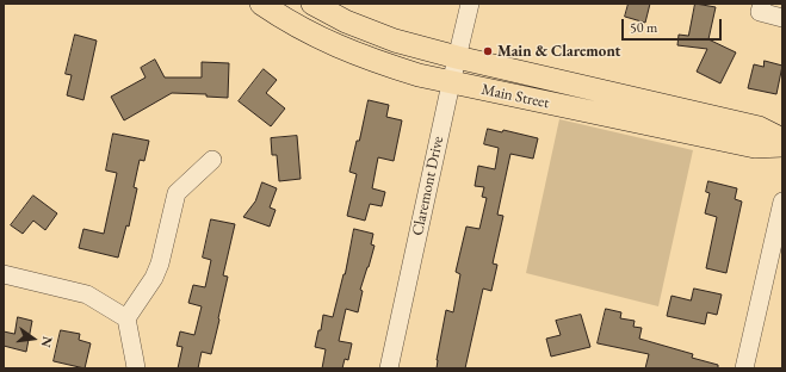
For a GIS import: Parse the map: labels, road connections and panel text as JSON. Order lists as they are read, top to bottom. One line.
{"streets":{"main road":["Main Street"],"street":["Claremont Drive"]},"crossings":[["Main Street","Claremont Drive"]],"places":["Main & Claremont"],"scale_bar":"50 m","north":"right"}
